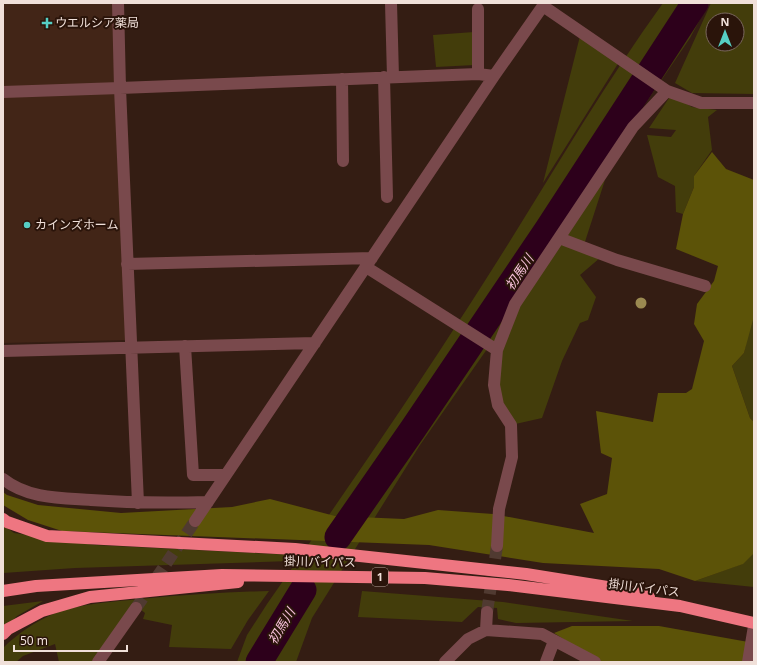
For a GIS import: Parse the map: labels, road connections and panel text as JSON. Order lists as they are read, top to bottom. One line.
{"streets":{"highway":["掛川バイパス","1"]},"water":["初馬川"],"places":{"health":["ウエルシア薬局"],"other":["カインズホーム"]},"scale_bar":"50 m","north":"top"}
